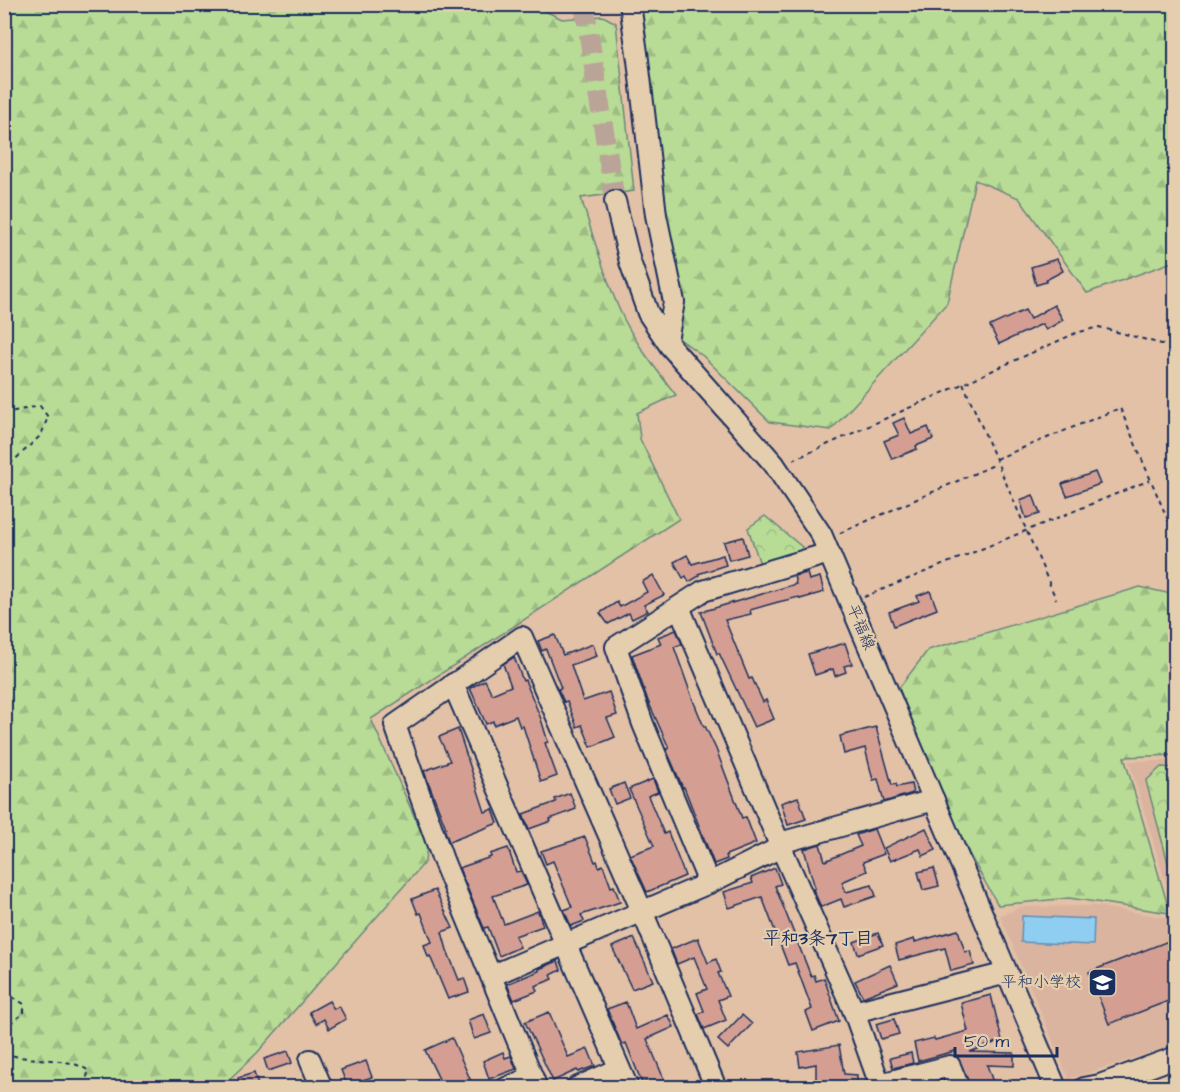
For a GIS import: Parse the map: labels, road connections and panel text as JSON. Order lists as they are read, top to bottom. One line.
{"streets":{"street":["平福線"]},"districts":["平和3条7丁目"],"places":{"school or university":["平和小学校"]},"scale_bar":"50 m"}
